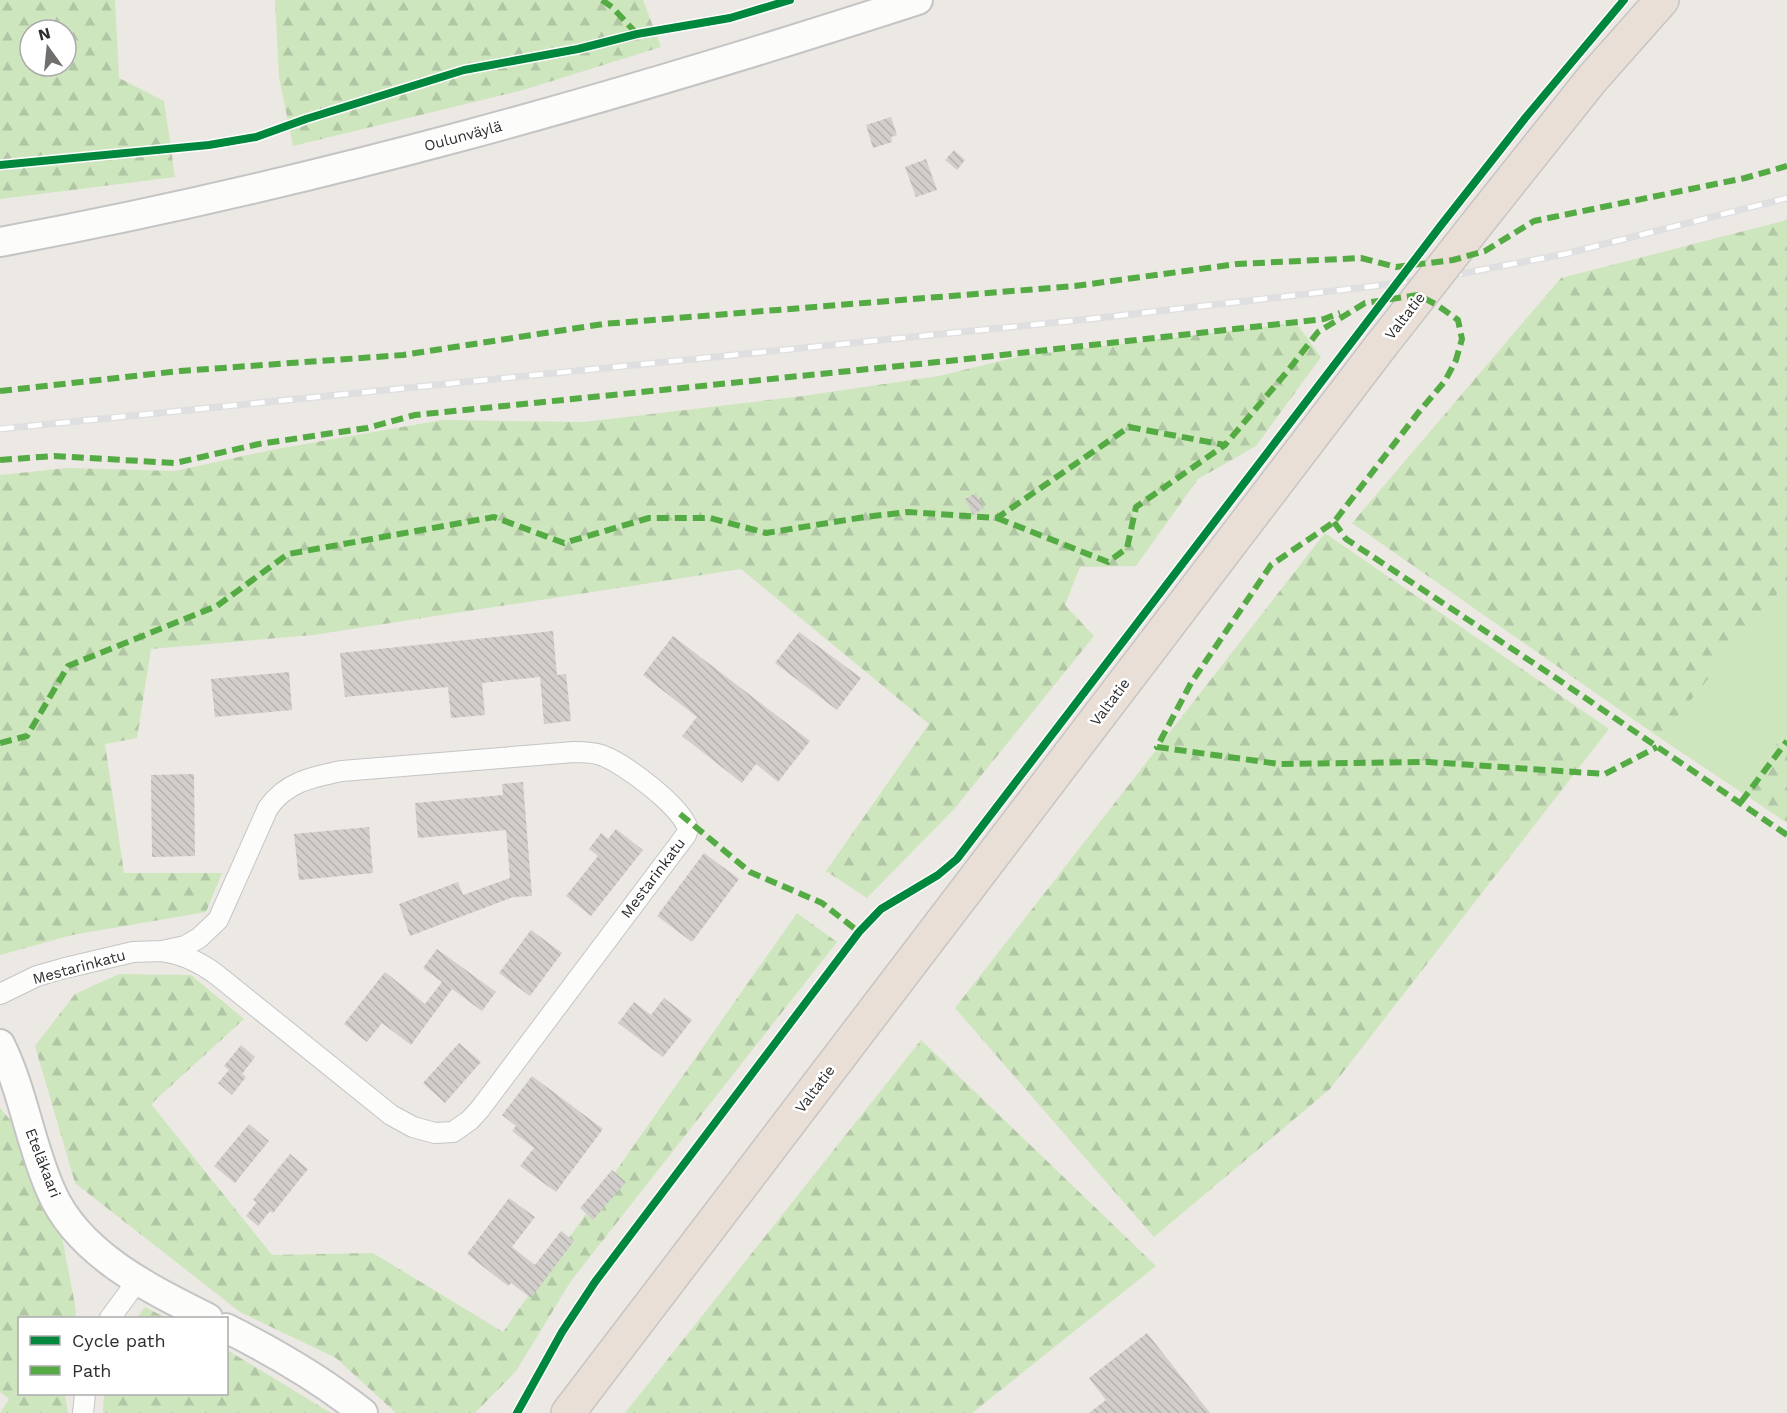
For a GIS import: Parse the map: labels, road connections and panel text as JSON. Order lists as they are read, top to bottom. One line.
{"streets":{"highway":["Valtatie"],"main road":["Oulunväylä","Eteläkaari"],"street":["Mestarinkatu"]},"legend":["Cycle path","Path"],"north":"top"}
